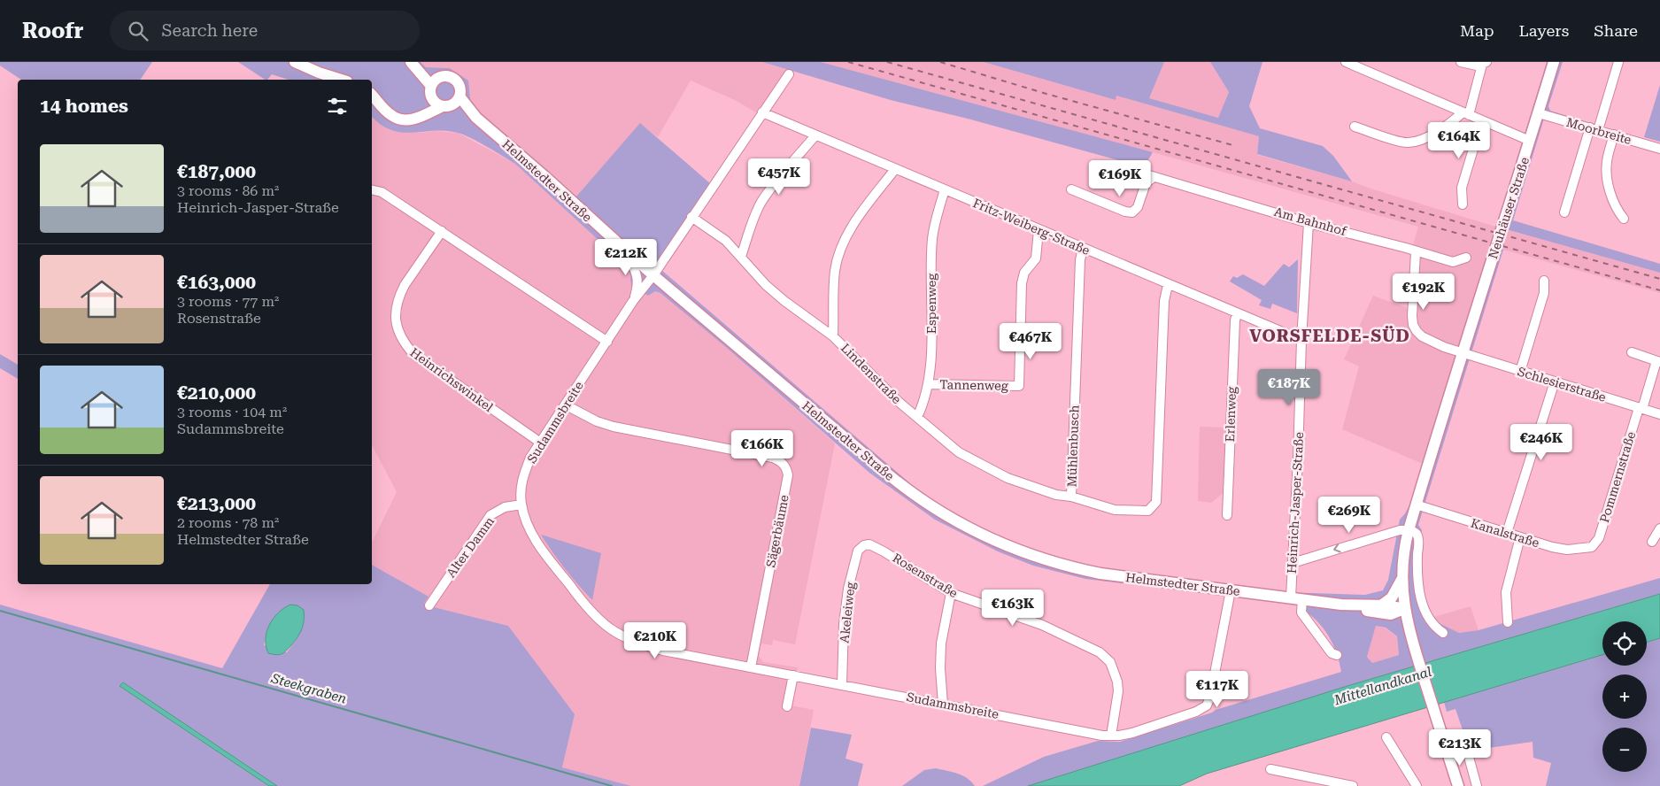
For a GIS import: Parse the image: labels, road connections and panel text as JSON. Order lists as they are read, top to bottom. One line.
{"streets":{"main road":["Helmstedter Straße","Neuhäuser Straße"],"street":["Moorbreite","Am Bahnhof","Fritz-Weiberg-Straße","Espenweg","Lindenstraße","Heinrichswinkel","Schlesierstraße","Tannenweg","Erlenweg","Sudammsbreite","Mühlenbusch","Pommernstraße","Heinrich-Jasper-Straße","Sägerbäume","Kanalstraße","Alter Damm","Rosenstraße","Akeleiweg"]},"crossings":[["Moorbreite","Neuhäuser Straße"],["Helmstedter Straße","Neuhäuser Straße"],["Helmstedter Straße","Sudammsbreite"],["Helmstedter Straße","Heinrich-Jasper-Straße"],["Neuhäuser Straße","Schlesierstraße"],["Neuhäuser Straße","Kanalstraße"],["Am Bahnhof","Heinrich-Jasper-Straße"],["Fritz-Weiberg-Straße","Espenweg"],["Fritz-Weiberg-Straße","Tannenweg"],["Fritz-Weiberg-Straße","Erlenweg"],["Fritz-Weiberg-Straße","Sudammsbreite"],["Fritz-Weiberg-Straße","Mühlenbusch"],["Fritz-Weiberg-Straße","Heinrich-Jasper-Straße"],["Espenweg","Lindenstraße"],["Espenweg","Tannenweg"],["Lindenstraße","Sudammsbreite"],["Lindenstraße","Mühlenbusch"],["Heinrichswinkel","Sudammsbreite"],["Schlesierstraße","Pommernstraße"],["Sudammsbreite","Sägerbäume"],["Sudammsbreite","Alter Damm"],["Sudammsbreite","Rosenstraße"],["Sudammsbreite","Akeleiweg"],["Pommernstraße","Kanalstraße"],["Rosenstraße","Akeleiweg"]],"districts":["VORSFELDE-SÜD"],"water":["Mittellandkanal","Steekgraben"],"page":{"header":"Roofr","search":"Search here","nav":["Map","Layers","Share"],"heading":"14 homes","price":["€164K","€457K","€169K","€212K","€192K","€467K","€187K","€246K","€166K","€269K","€163K","€210K","€117K","€213K"],"list":[{"name":"€187,000","note":"3 rooms · 86 m² · Heinrich-Jasper-Straße"},{"name":"€163,000","note":"3 rooms · 77 m² · Rosenstraße"},{"name":"€210,000","note":"3 rooms · 104 m² · Sudammsbreite"},{"name":"€213,000","note":"2 rooms · 78 m² · Helmstedter Straße"}],"map_buttons":["+","−"]}}
